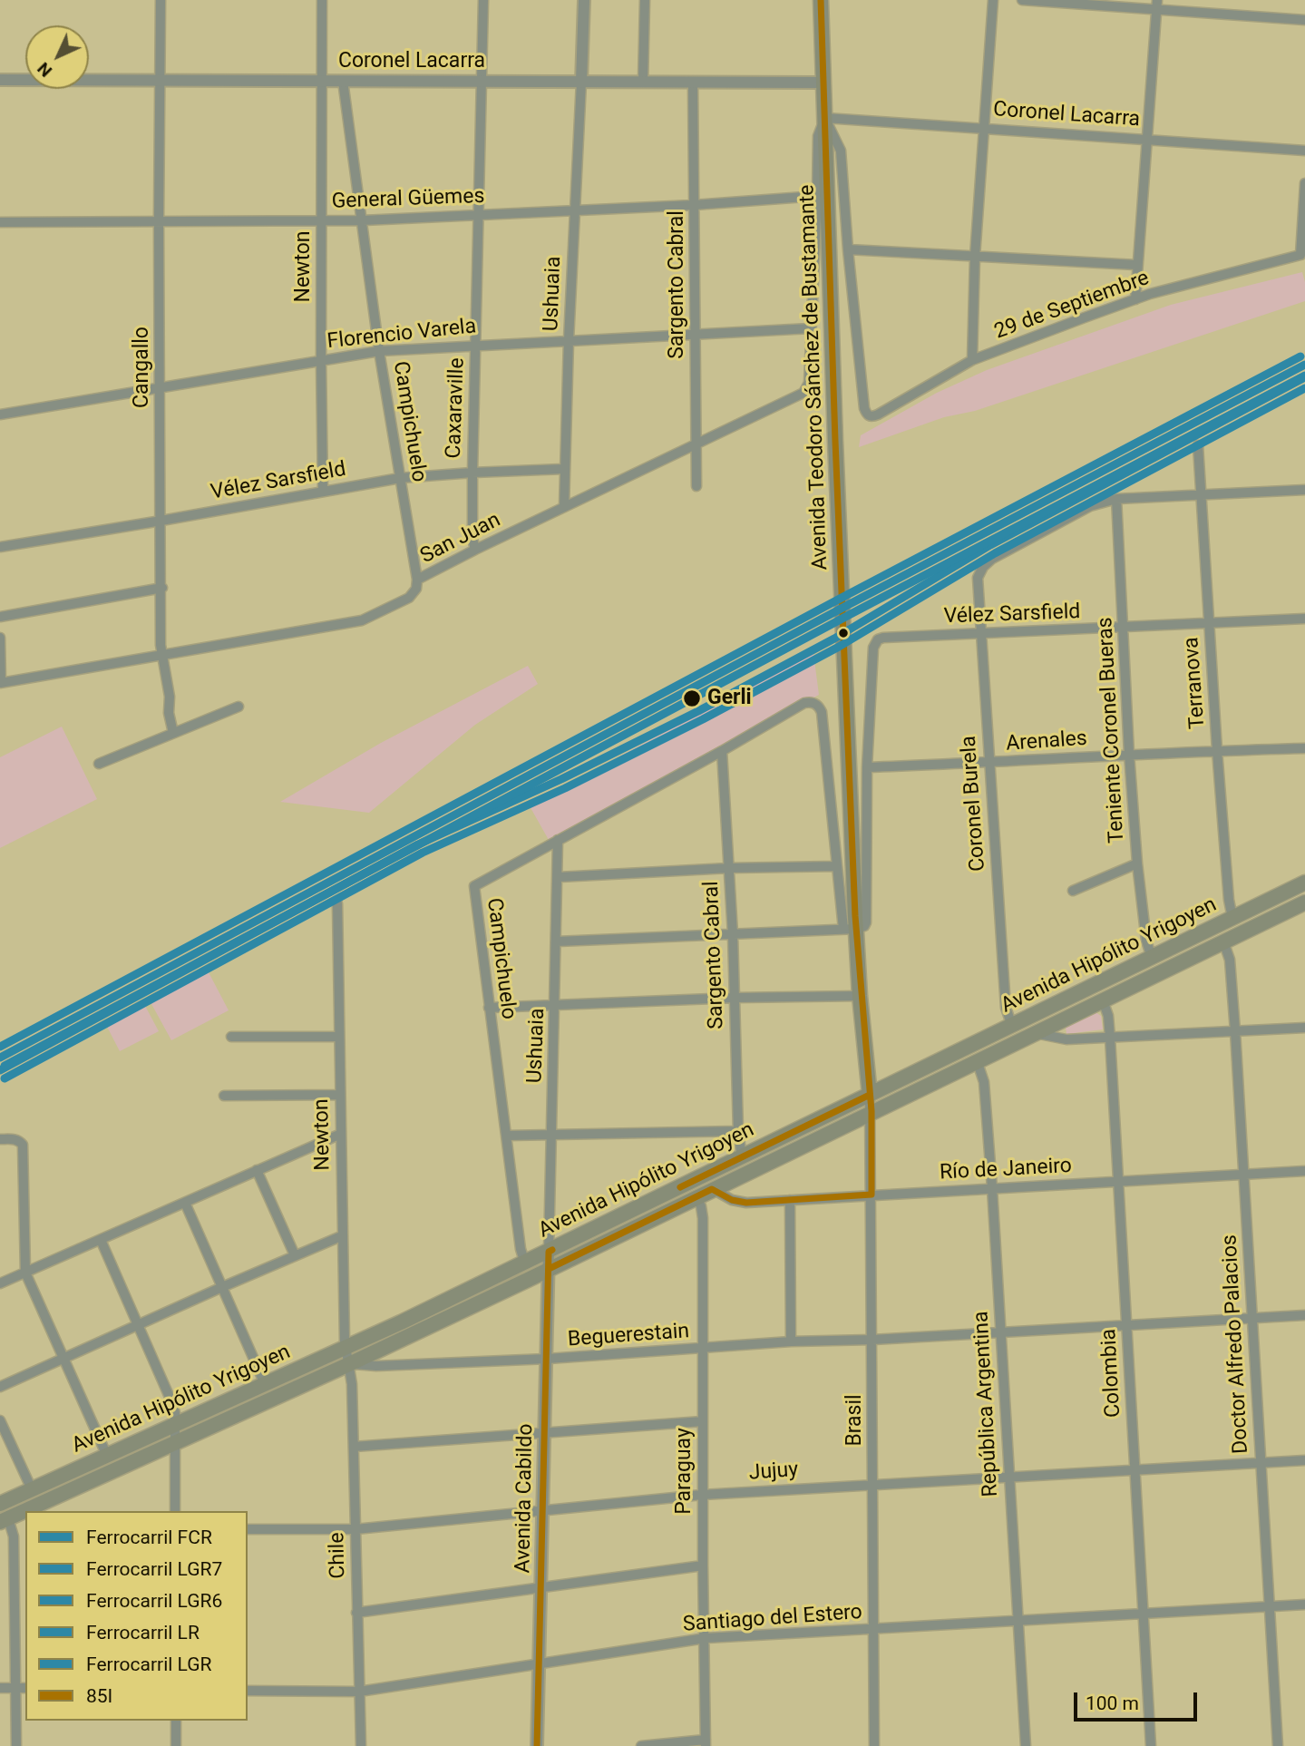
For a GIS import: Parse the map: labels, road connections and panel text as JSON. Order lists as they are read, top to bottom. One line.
{"streets":{"main road":["Avenida Teodoro Sánchez de Bustamante","Avenida Hipólito Yrigoyen"],"street":["Coronel Lacarra","General Güemes","Newton","Sargento Cabral","Ushuaia","29 de Septiembre","Florencio Varela","Cangallo","Caxaraville","Campichuelo","Vélez Sarsfield","San Juan","Terranova","Teniente Coronel Bueras","Arenales","Coronel Burela","Río de Janeiro","Beguerestain","Doctor Alfredo Palacios","Colombia","República Argentina","Brasil","Paraguay","Jujuy","Avenida Cabildo","Chile","Santiago del Estero"]},"crossings":[["Coronel Lacarra","Newton"],["Coronel Lacarra","Sargento Cabral"],["Coronel Lacarra","Ushuaia"],["Coronel Lacarra","Cangallo"],["Coronel Lacarra","Avenida Teodoro Sánchez de Bustamante"],["Coronel Lacarra","Caxaraville"],["Coronel Lacarra","Campichuelo"],["General Güemes","Newton"],["General Güemes","Sargento Cabral"],["General Güemes","Ushuaia"],["General Güemes","Cangallo"],["General Güemes","Caxaraville"],["General Güemes","Campichuelo"],["Newton","Florencio Varela"],["Newton","Vélez Sarsfield"],["Newton","Avenida Hipólito Yrigoyen"],["Newton","Beguerestain"],["Newton","Chile"],["Sargento Cabral","Florencio Varela"],["Sargento Cabral","San Juan"],["Sargento Cabral","Avenida Hipólito Yrigoyen"],["Ushuaia","Florencio Varela"],["Ushuaia","Campichuelo"],["Ushuaia","Vélez Sarsfield"],["Ushuaia","San Juan"],["Ushuaia","Avenida Hipólito Yrigoyen"],["Ushuaia","Avenida Cabildo"],["Florencio Varela","Cangallo"],["Florencio Varela","Caxaraville"],["Florencio Varela","Campichuelo"],["Florencio Varela","San Juan"],["Cangallo","Vélez Sarsfield"],["Cangallo","San Juan"],["Avenida Teodoro Sánchez de Bustamante","Avenida Hipólito Yrigoyen"],["Avenida Teodoro Sánchez de Bustamante","Brasil"],["Caxaraville","Vélez Sarsfield"],["Caxaraville","San Juan"],["Campichuelo","Vélez Sarsfield"],["Campichuelo","San Juan"],["Campichuelo","Avenida Hipólito Yrigoyen"],["Vélez Sarsfield","Terranova"],["Vélez Sarsfield","Teniente Coronel Bueras"],["Vélez Sarsfield","Arenales"],["Vélez Sarsfield","Coronel Burela"],["Terranova","Arenales"],["Terranova","Avenida Hipólito Yrigoyen"],["Teniente Coronel Bueras","Arenales"],["Teniente Coronel Bueras","Coronel Burela"],["Teniente Coronel Bueras","Avenida Hipólito Yrigoyen"],["Arenales","Coronel Burela"],["Coronel Burela","Avenida Hipólito Yrigoyen"],["Avenida Hipólito Yrigoyen","Río de Janeiro"],["Avenida Hipólito Yrigoyen","Beguerestain"],["Avenida Hipólito Yrigoyen","Doctor Alfredo Palacios"],["Avenida Hipólito Yrigoyen","Colombia"],["Avenida Hipólito Yrigoyen","República Argentina"],["Avenida Hipólito Yrigoyen","Brasil"],["Avenida Hipólito Yrigoyen","Paraguay"],["Avenida Hipólito Yrigoyen","Avenida Cabildo"],["Avenida Hipólito Yrigoyen","Chile"],["Río de Janeiro","Doctor Alfredo Palacios"],["Río de Janeiro","Colombia"],["Río de Janeiro","República Argentina"],["Río de Janeiro","Brasil"],["Beguerestain","Doctor Alfredo Palacios"],["Beguerestain","Colombia"],["Beguerestain","República Argentina"],["Beguerestain","Brasil"],["Beguerestain","Paraguay"],["Beguerestain","Avenida Cabildo"],["Beguerestain","Chile"],["Doctor Alfredo Palacios","Jujuy"],["Doctor Alfredo Palacios","Santiago del Estero"],["Colombia","Jujuy"],["Colombia","Santiago del Estero"],["República Argentina","Jujuy"],["República Argentina","Santiago del Estero"],["Brasil","Jujuy"],["Brasil","Santiago del Estero"],["Paraguay","Jujuy"],["Paraguay","Santiago del Estero"],["Jujuy","Avenida Cabildo"],["Jujuy","Chile"],["Avenida Cabildo","Santiago del Estero"],["Chile","Santiago del Estero"]],"places":["Gerli"],"lines":["transit line 85I","rail line LGR","rail line FCR","rail line LR","rail line LGR7","rail line LGR6"],"legend":["Ferrocarril FCR","Ferrocarril LGR7","Ferrocarril LGR6","Ferrocarril LR","Ferrocarril LGR","85I"],"scale_bar":"100 m","north":"bottom left"}
